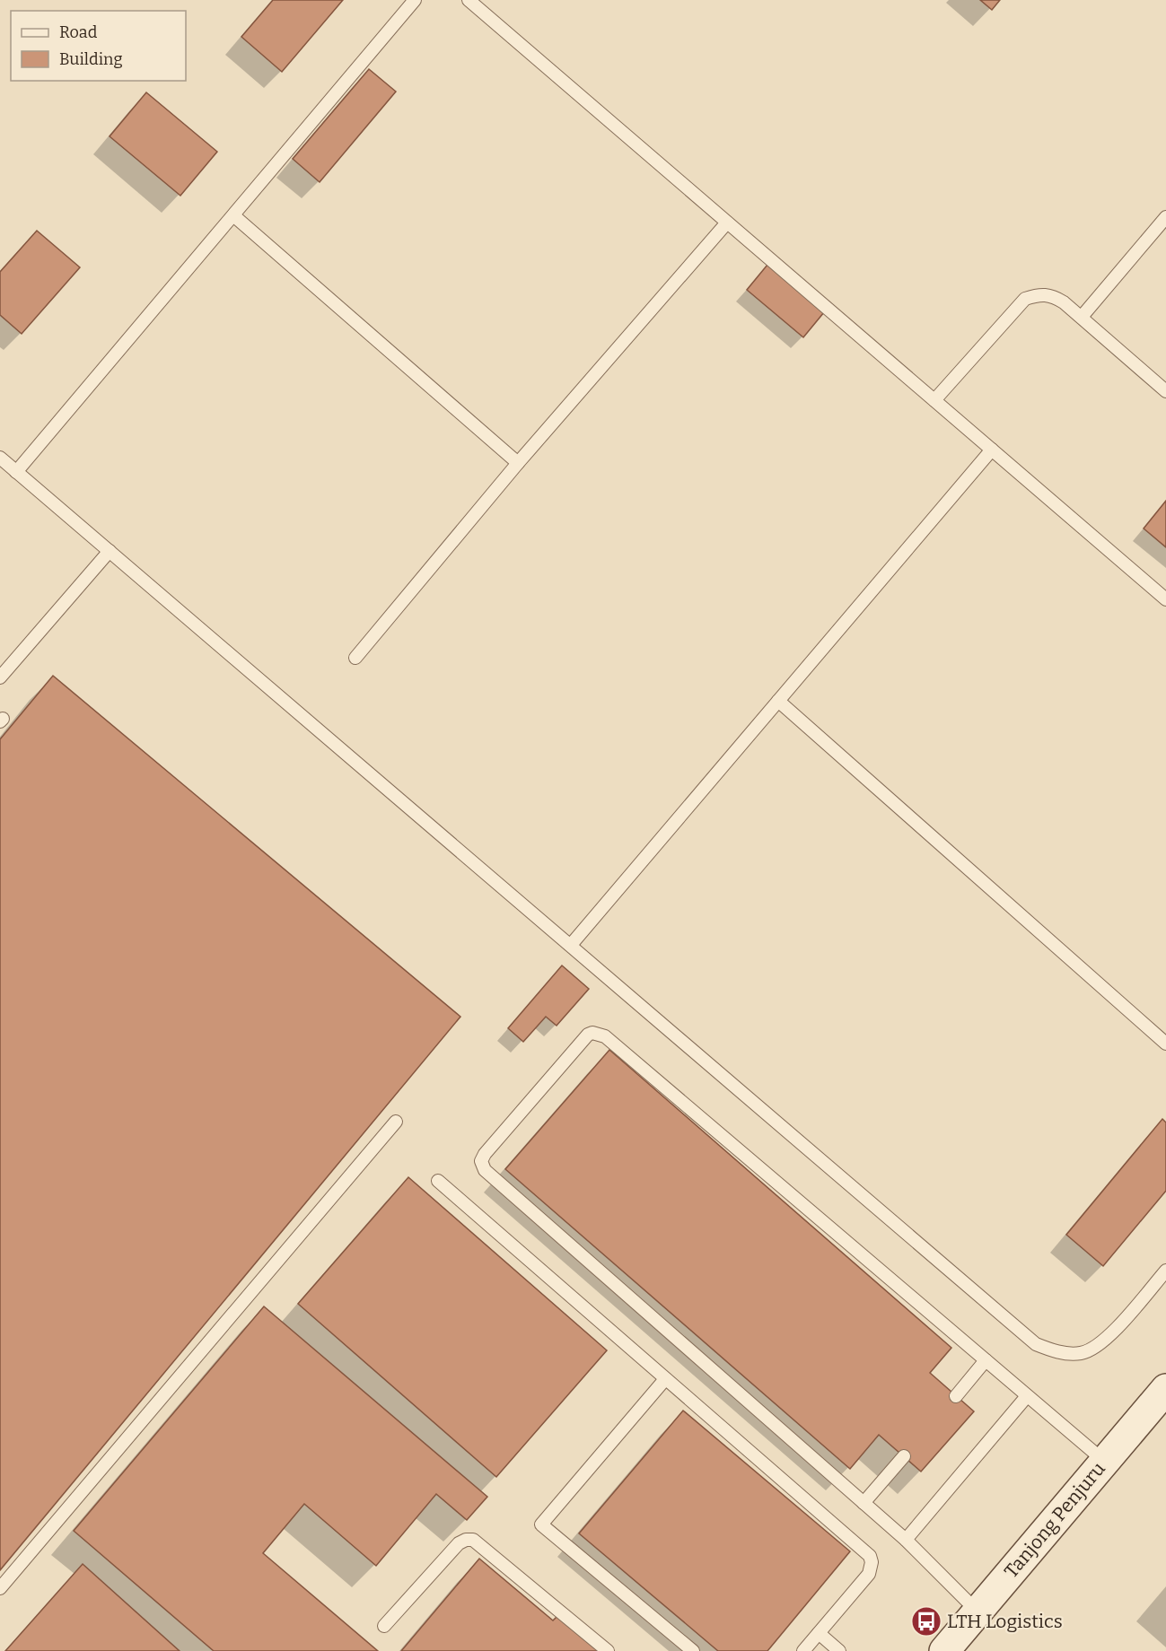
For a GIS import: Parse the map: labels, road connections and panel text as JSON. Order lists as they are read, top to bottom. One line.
{"streets":{"main road":["Tanjong Penjuru"]},"places":{"bus stop":["LTH Logistics"]},"legend":["Road","Building"]}
